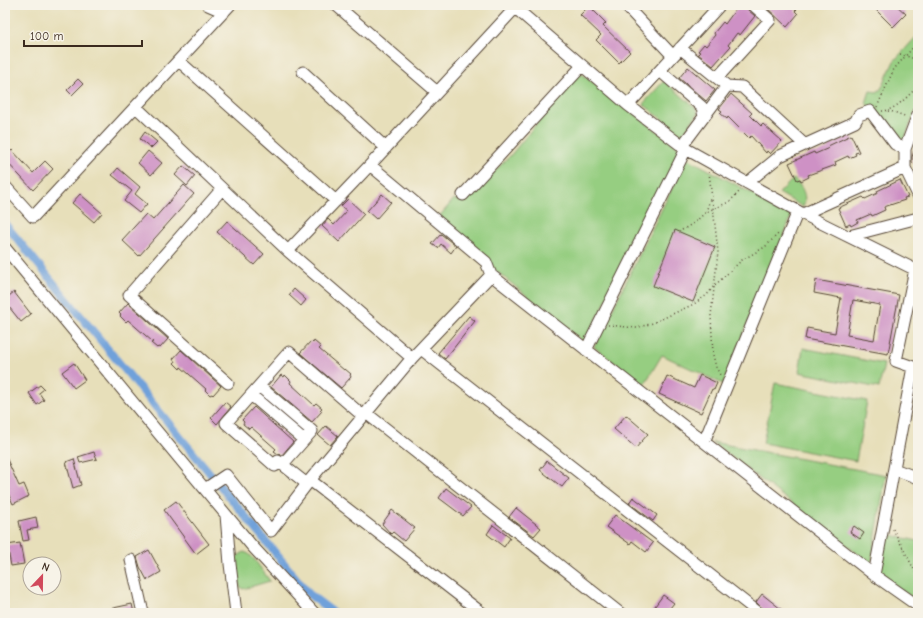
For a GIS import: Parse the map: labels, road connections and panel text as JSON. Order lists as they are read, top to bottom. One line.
{"scale_bar":"100 m","north":"top"}
